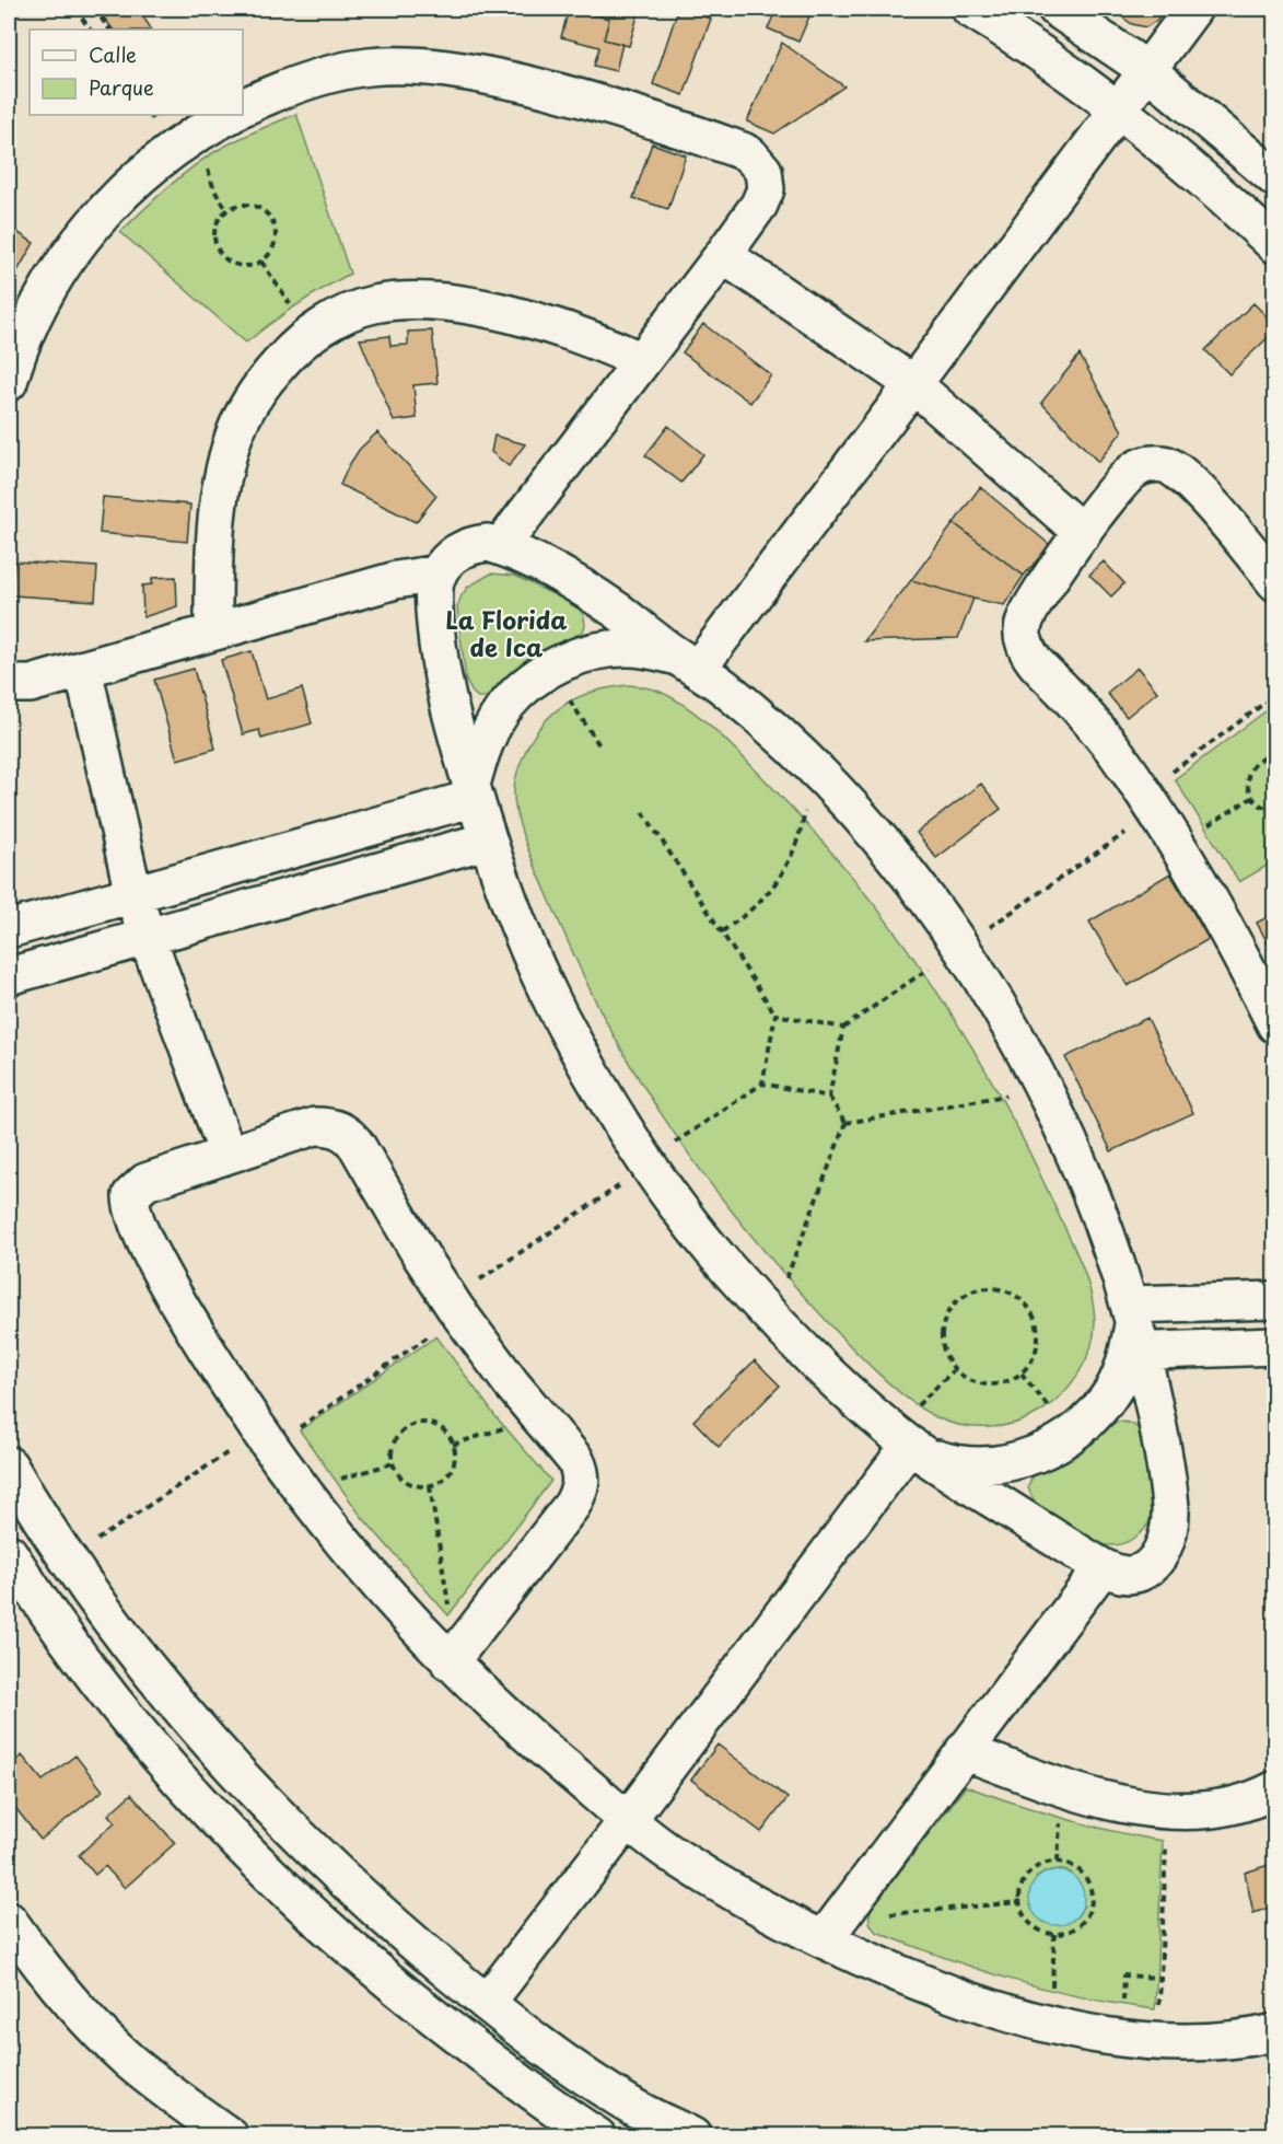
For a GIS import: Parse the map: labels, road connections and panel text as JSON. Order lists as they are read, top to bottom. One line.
{"districts":["La Florida de Ica"],"legend":["Calle","Parque"]}
